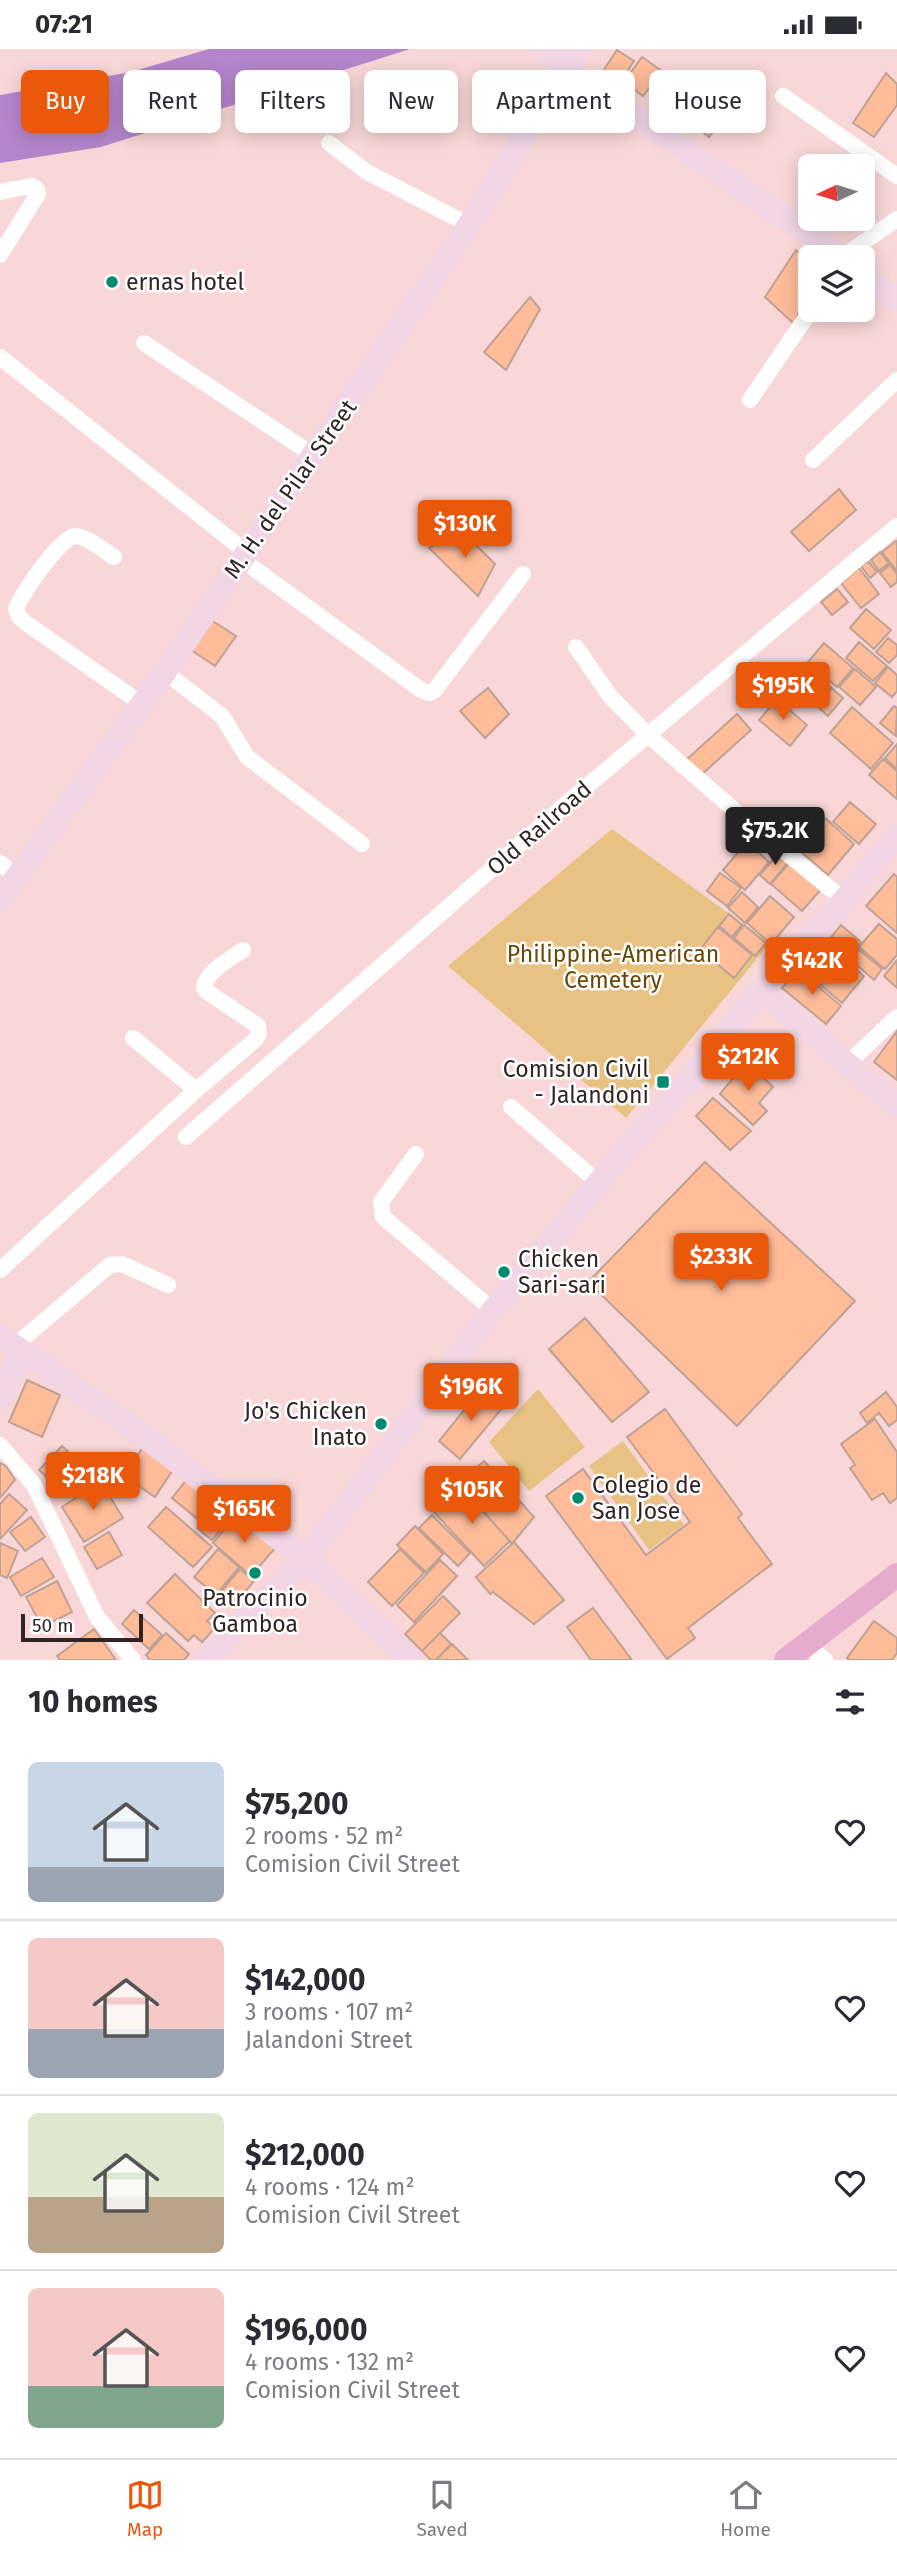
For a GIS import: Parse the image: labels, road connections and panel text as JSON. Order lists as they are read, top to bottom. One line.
{"streets":{"street":["M. H. del Pilar Street","Old Railroad"]},"parks":["Philippine-American Cemetery"],"places":{"other":["ernas hotel","Chicken Sari-sari","Jo's Chicken Inato","Colegio de San Jose","Patrocinio Gamboa"],"transit":["Comision Civil - Jalandoni"]},"scale_bar":"50 m","north":"left","page":{"status":"07:21","chip":["Buy","Rent","Filters","New","Apartment","House"],"price":["$130K","$195K","$75.2K","$142K","$212K","$233K","$196K","$218K","$105K","$165K"],"scale":"50 m","heading":"10 homes","list":[{"name":"$75,200","note":"2 rooms · 52 m² · Comision Civil Street"},{"name":"$142,000","note":"3 rooms · 107 m² · Jalandoni Street"},{"name":"$212,000","note":"4 rooms · 124 m² · Comision Civil Street"},{"name":"$196,000","note":"4 rooms · 132 m² · Comision Civil Street"}],"tabs":["Map","Saved","Home"]}}
